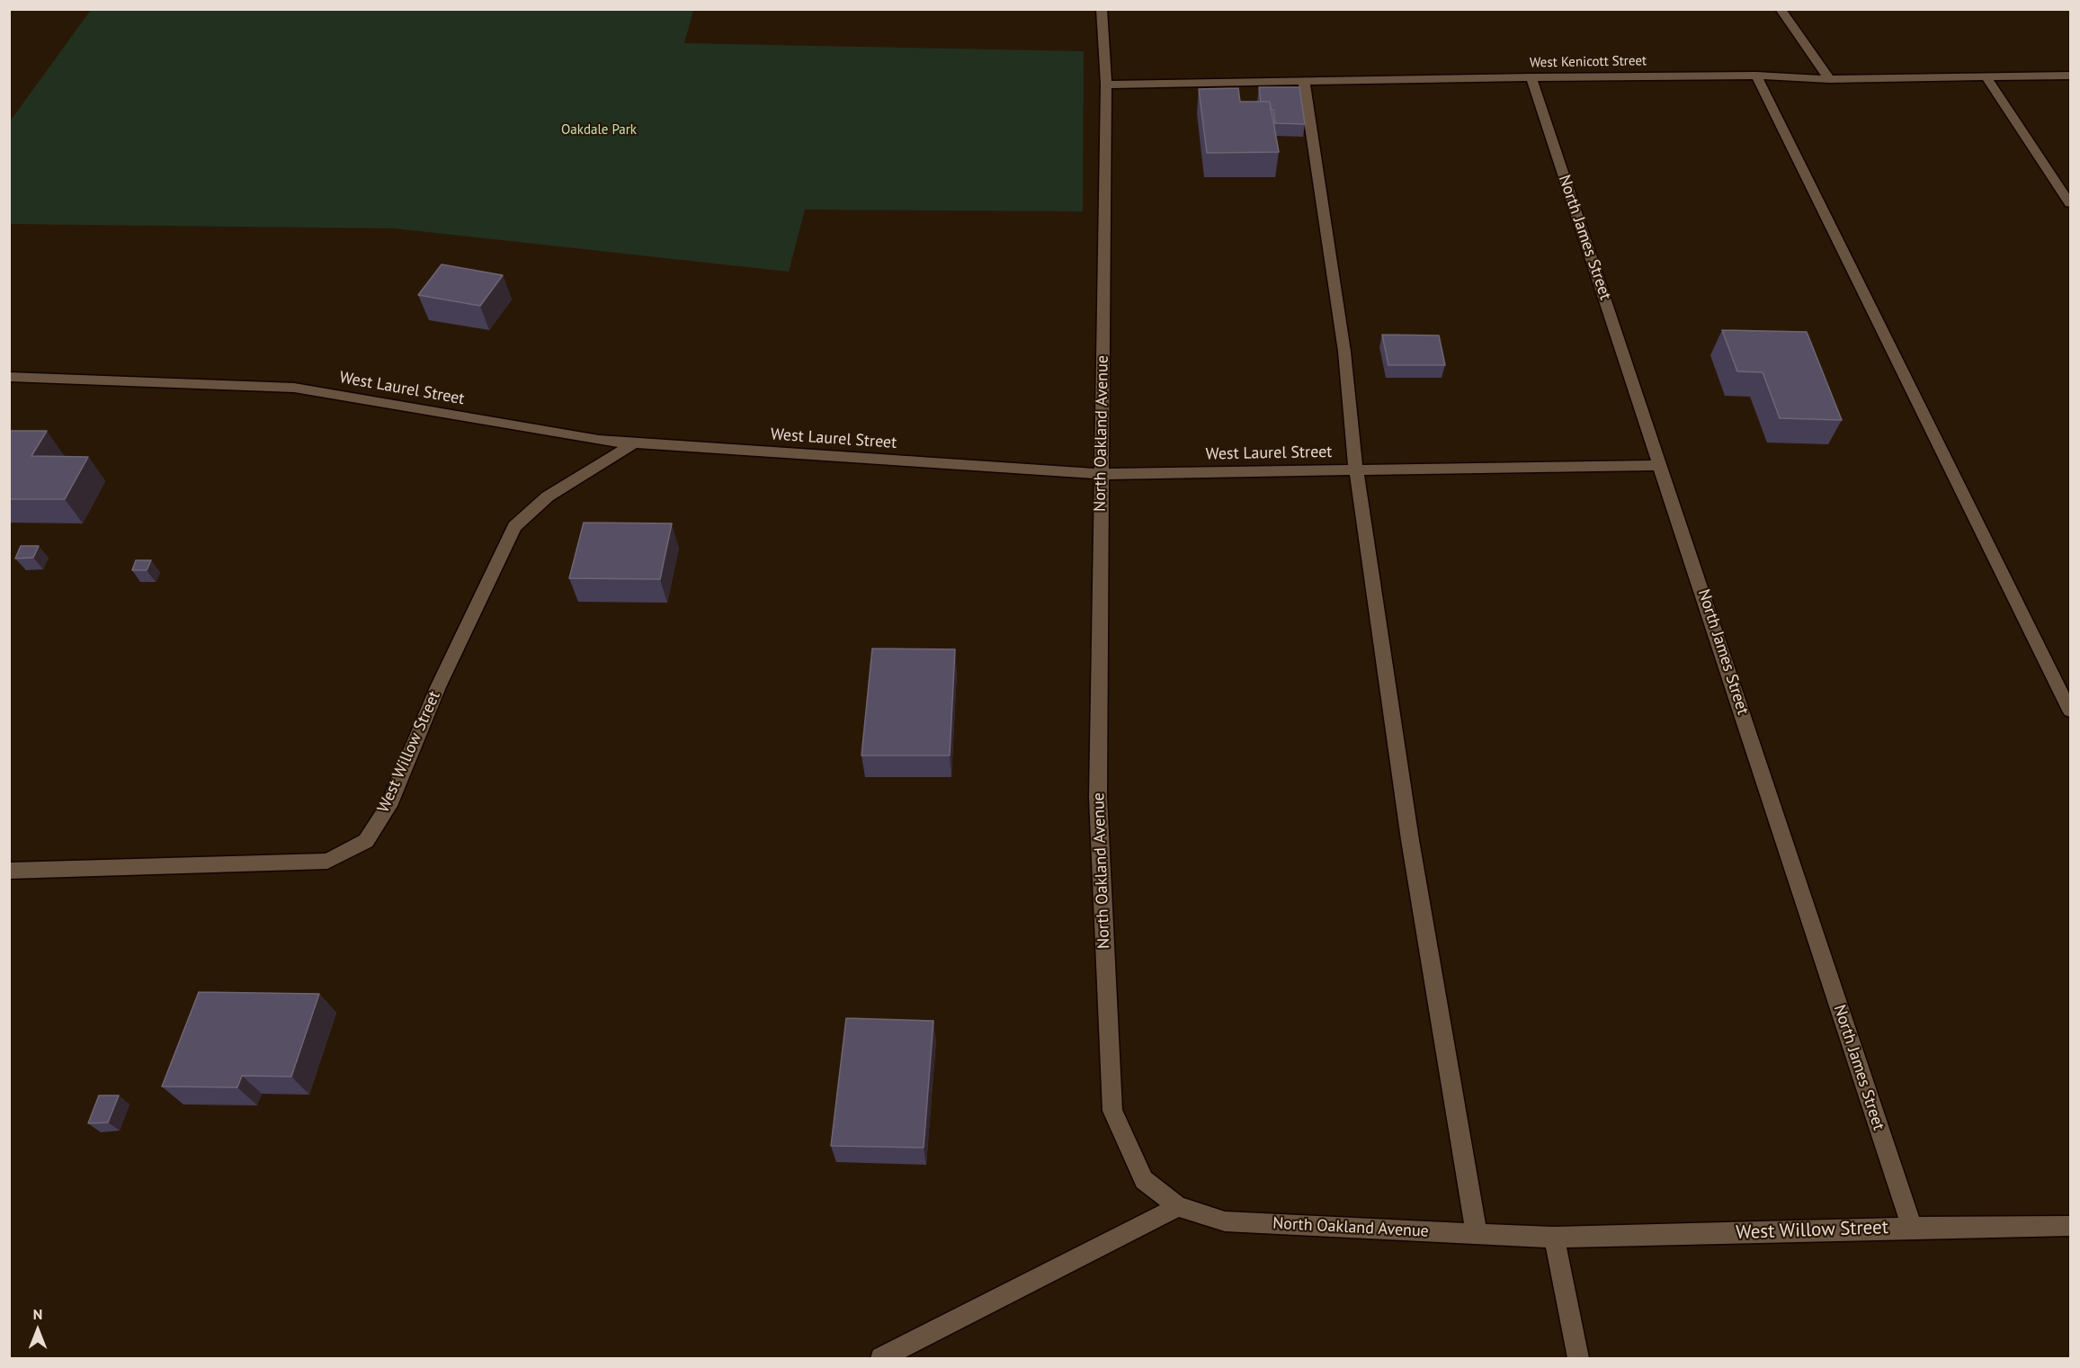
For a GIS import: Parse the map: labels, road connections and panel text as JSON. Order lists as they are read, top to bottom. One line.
{"streets":{"street":["West Kenicott Street","North James Street","West Laurel Street","North Oakland Avenue","West Willow Street"]},"crossings":[["West Kenicott Street","North James Street"],["West Kenicott Street","North Oakland Avenue"],["North James Street","West Laurel Street"],["North James Street","West Willow Street"],["West Laurel Street","North Oakland Avenue"],["West Laurel Street","West Willow Street"],["North Oakland Avenue","West Willow Street"]],"parks":["Oakdale Park"],"north":"top"}
